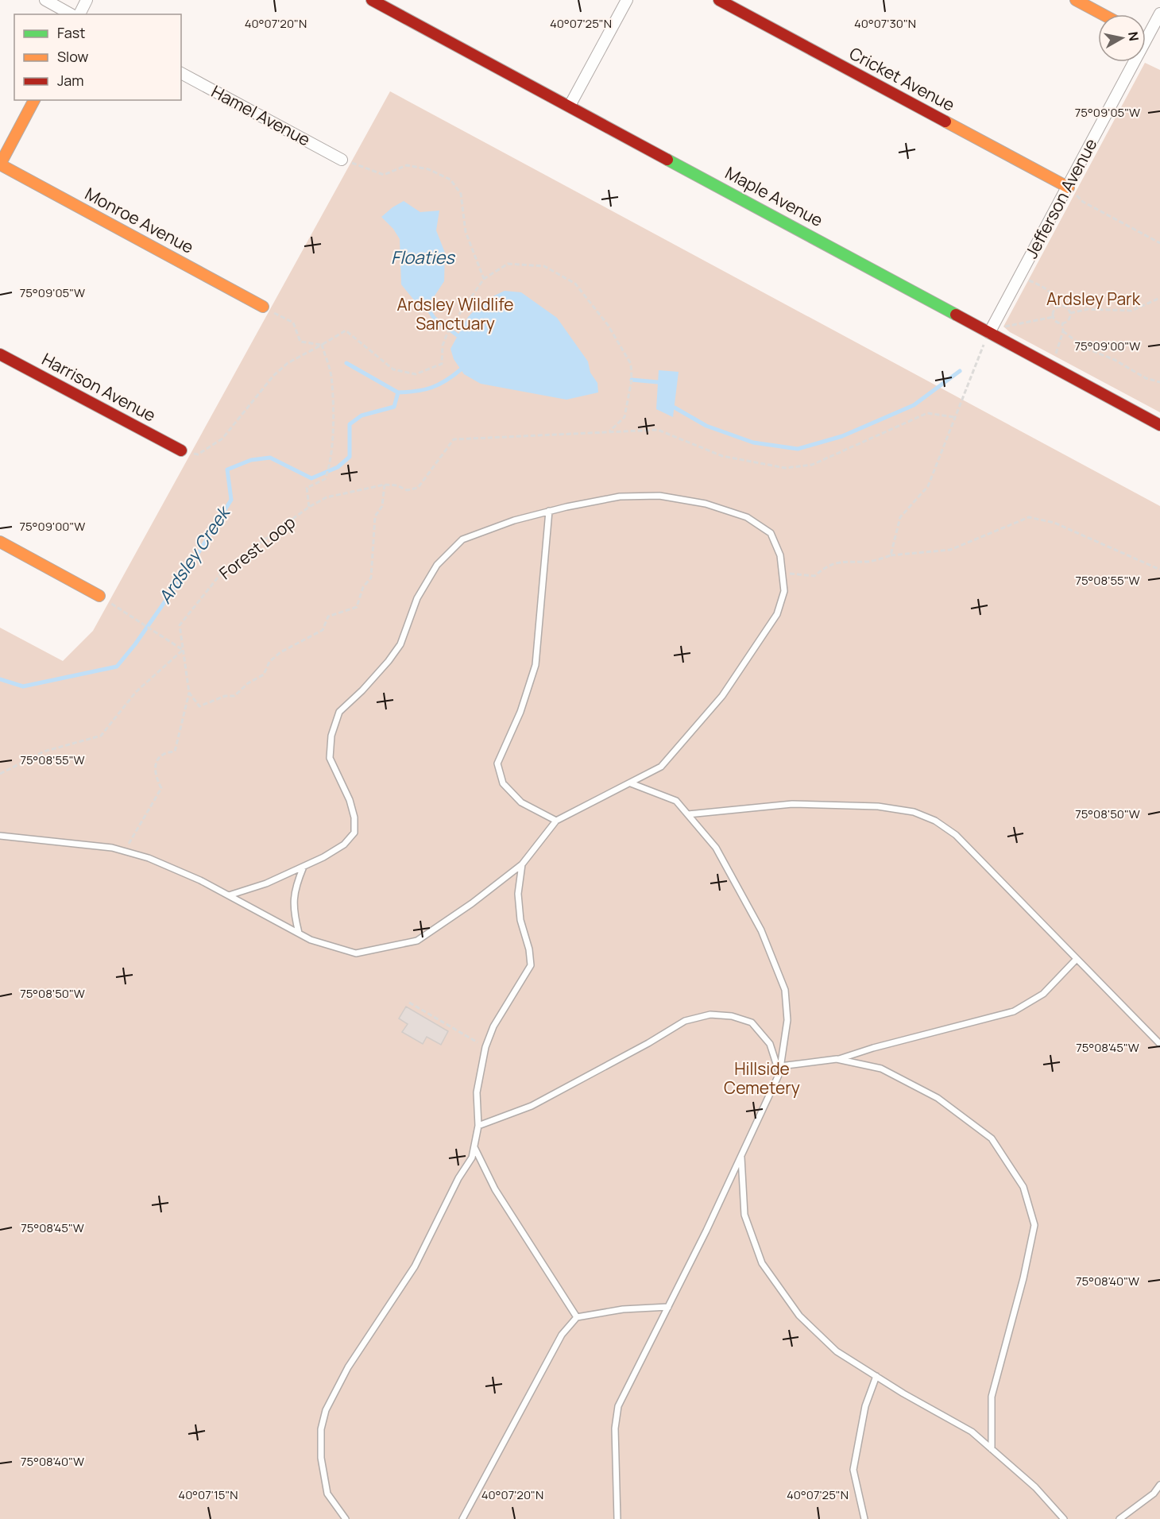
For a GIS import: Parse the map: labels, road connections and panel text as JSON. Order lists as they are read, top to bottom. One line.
{"streets":{"street":["Cricket Avenue","Hamel Avenue","Maple Avenue","Jefferson Avenue","Monroe Avenue","Harrison Avenue"],"path":["Forest Loop"]},"crossings":[["Cricket Avenue","Jefferson Avenue"],["Maple Avenue","Jefferson Avenue"]],"water":["Floaties","Ardsley Creek"],"parks":["Ardsley Park","Ardsley Wildlife Sanctuary","Hillside Cemetery"],"legend":["Fast","Slow","Jam"],"north":"right","coordinates":["40°07'20\"N","40°07'25\"N","40°07'30\"N","75°09'05\"W","75°09'00\"W","75°08'55\"W","75°08'50\"W","75°08'45\"W","75°08'40\"W","40°07'15\"N"]}
